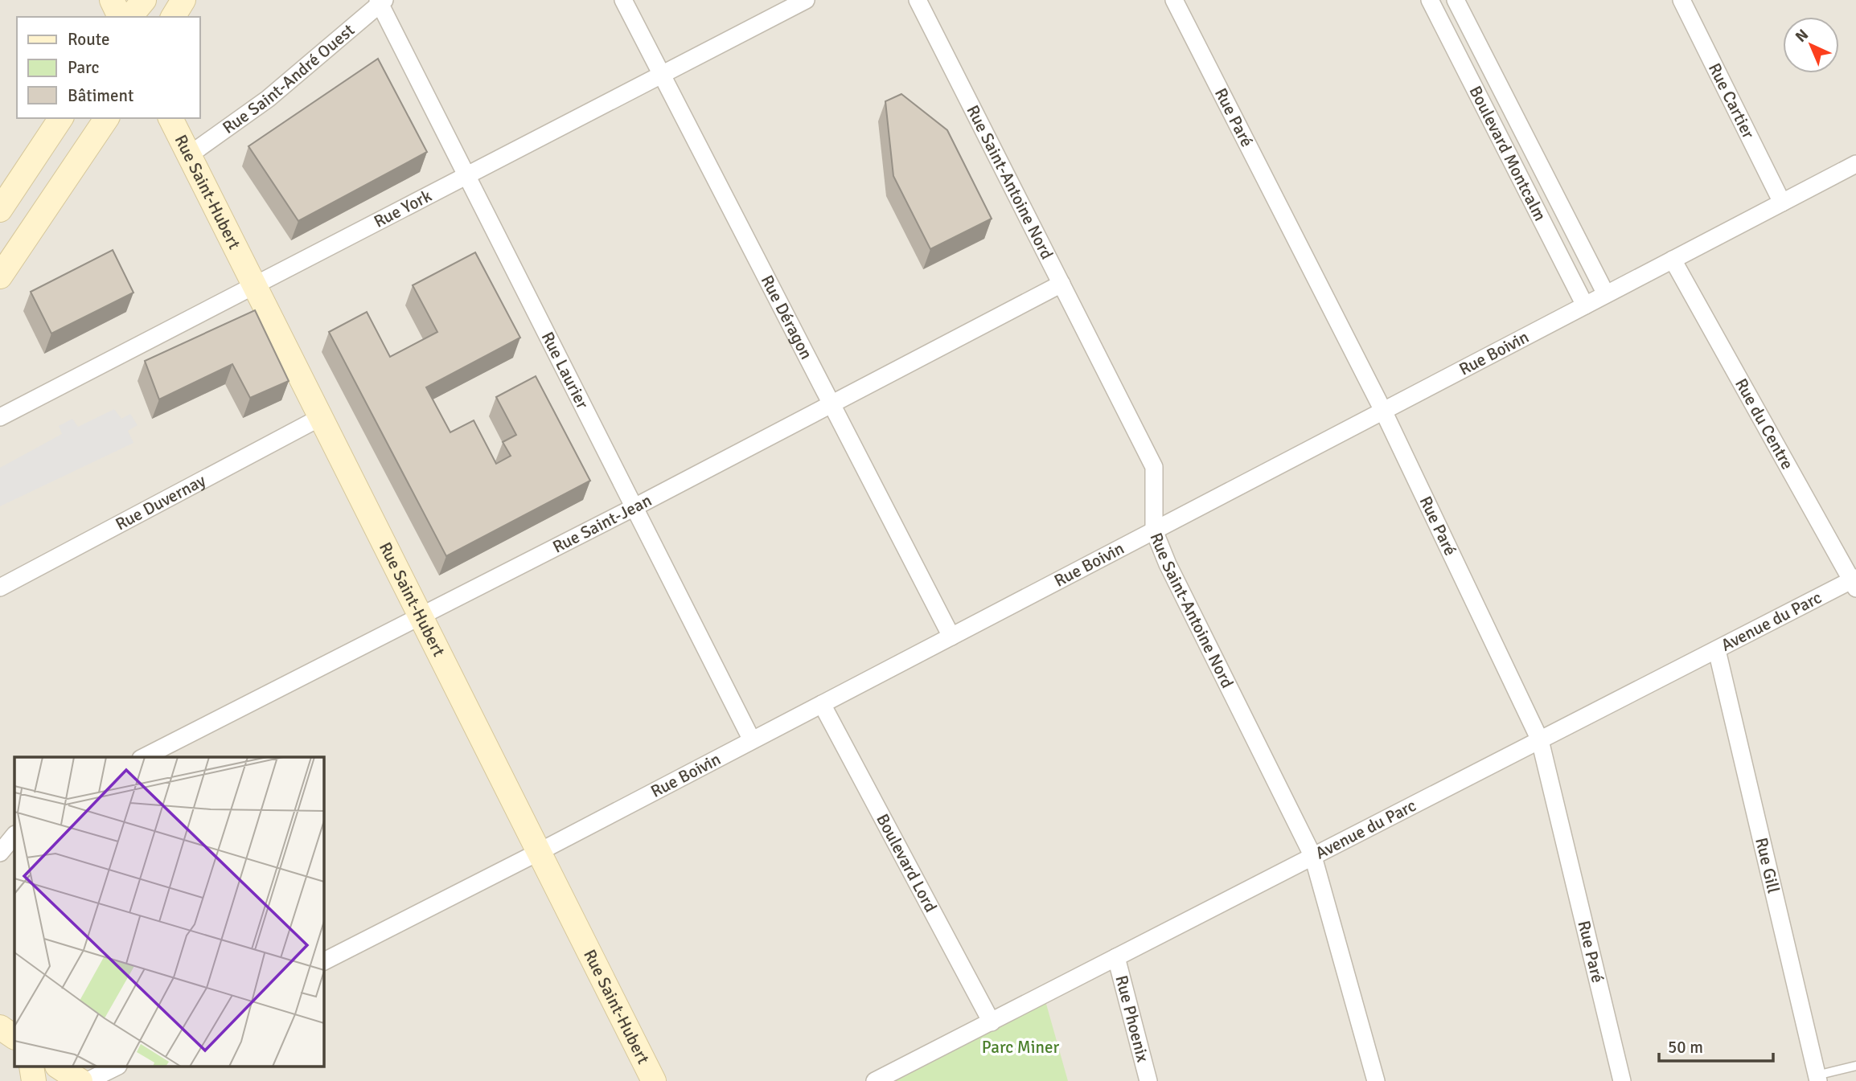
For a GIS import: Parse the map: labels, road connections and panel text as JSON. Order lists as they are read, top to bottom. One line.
{"streets":{"street":["Rue Saint-André Ouest","Rue Cartier","Rue Paré","Boulevard Montcalm","Rue Saint-Antoine Nord","Rue Saint-Hubert","Rue York","Rue Déragon","Rue Boivin","Rue Laurier","Rue du Centre","Rue Duvernay","Rue Saint-Jean","Avenue du Parc","Boulevard Lord","Rue Gill","Rue Phoenix"]},"crossings":[["Rue Saint-André Ouest","Rue Saint-Hubert"],["Rue Saint-André Ouest","Rue Laurier"],["Rue Cartier","Rue Boivin"],["Rue Paré","Rue Boivin"],["Rue Paré","Avenue du Parc"],["Boulevard Montcalm","Rue Boivin"],["Rue Saint-Antoine Nord","Rue Boivin"],["Rue Saint-Antoine Nord","Rue Saint-Jean"],["Rue Saint-Antoine Nord","Avenue du Parc"],["Rue Saint-Hubert","Rue York"],["Rue Saint-Hubert","Rue Boivin"],["Rue Saint-Hubert","Rue Duvernay"],["Rue Saint-Hubert","Rue Saint-Jean"],["Rue York","Rue Déragon"],["Rue York","Rue Laurier"],["Rue Déragon","Rue Boivin"],["Rue Déragon","Rue Saint-Jean"],["Rue Boivin","Rue Laurier"],["Rue Boivin","Rue du Centre"],["Rue Boivin","Boulevard Lord"],["Rue Laurier","Rue Saint-Jean"],["Rue du Centre","Avenue du Parc"],["Avenue du Parc","Boulevard Lord"],["Avenue du Parc","Rue Gill"],["Avenue du Parc","Rue Phoenix"]],"parks":["Parc Miner"],"legend":["Route","Parc","Bâtiment"],"scale_bar":"50 m","north":"top left"}
